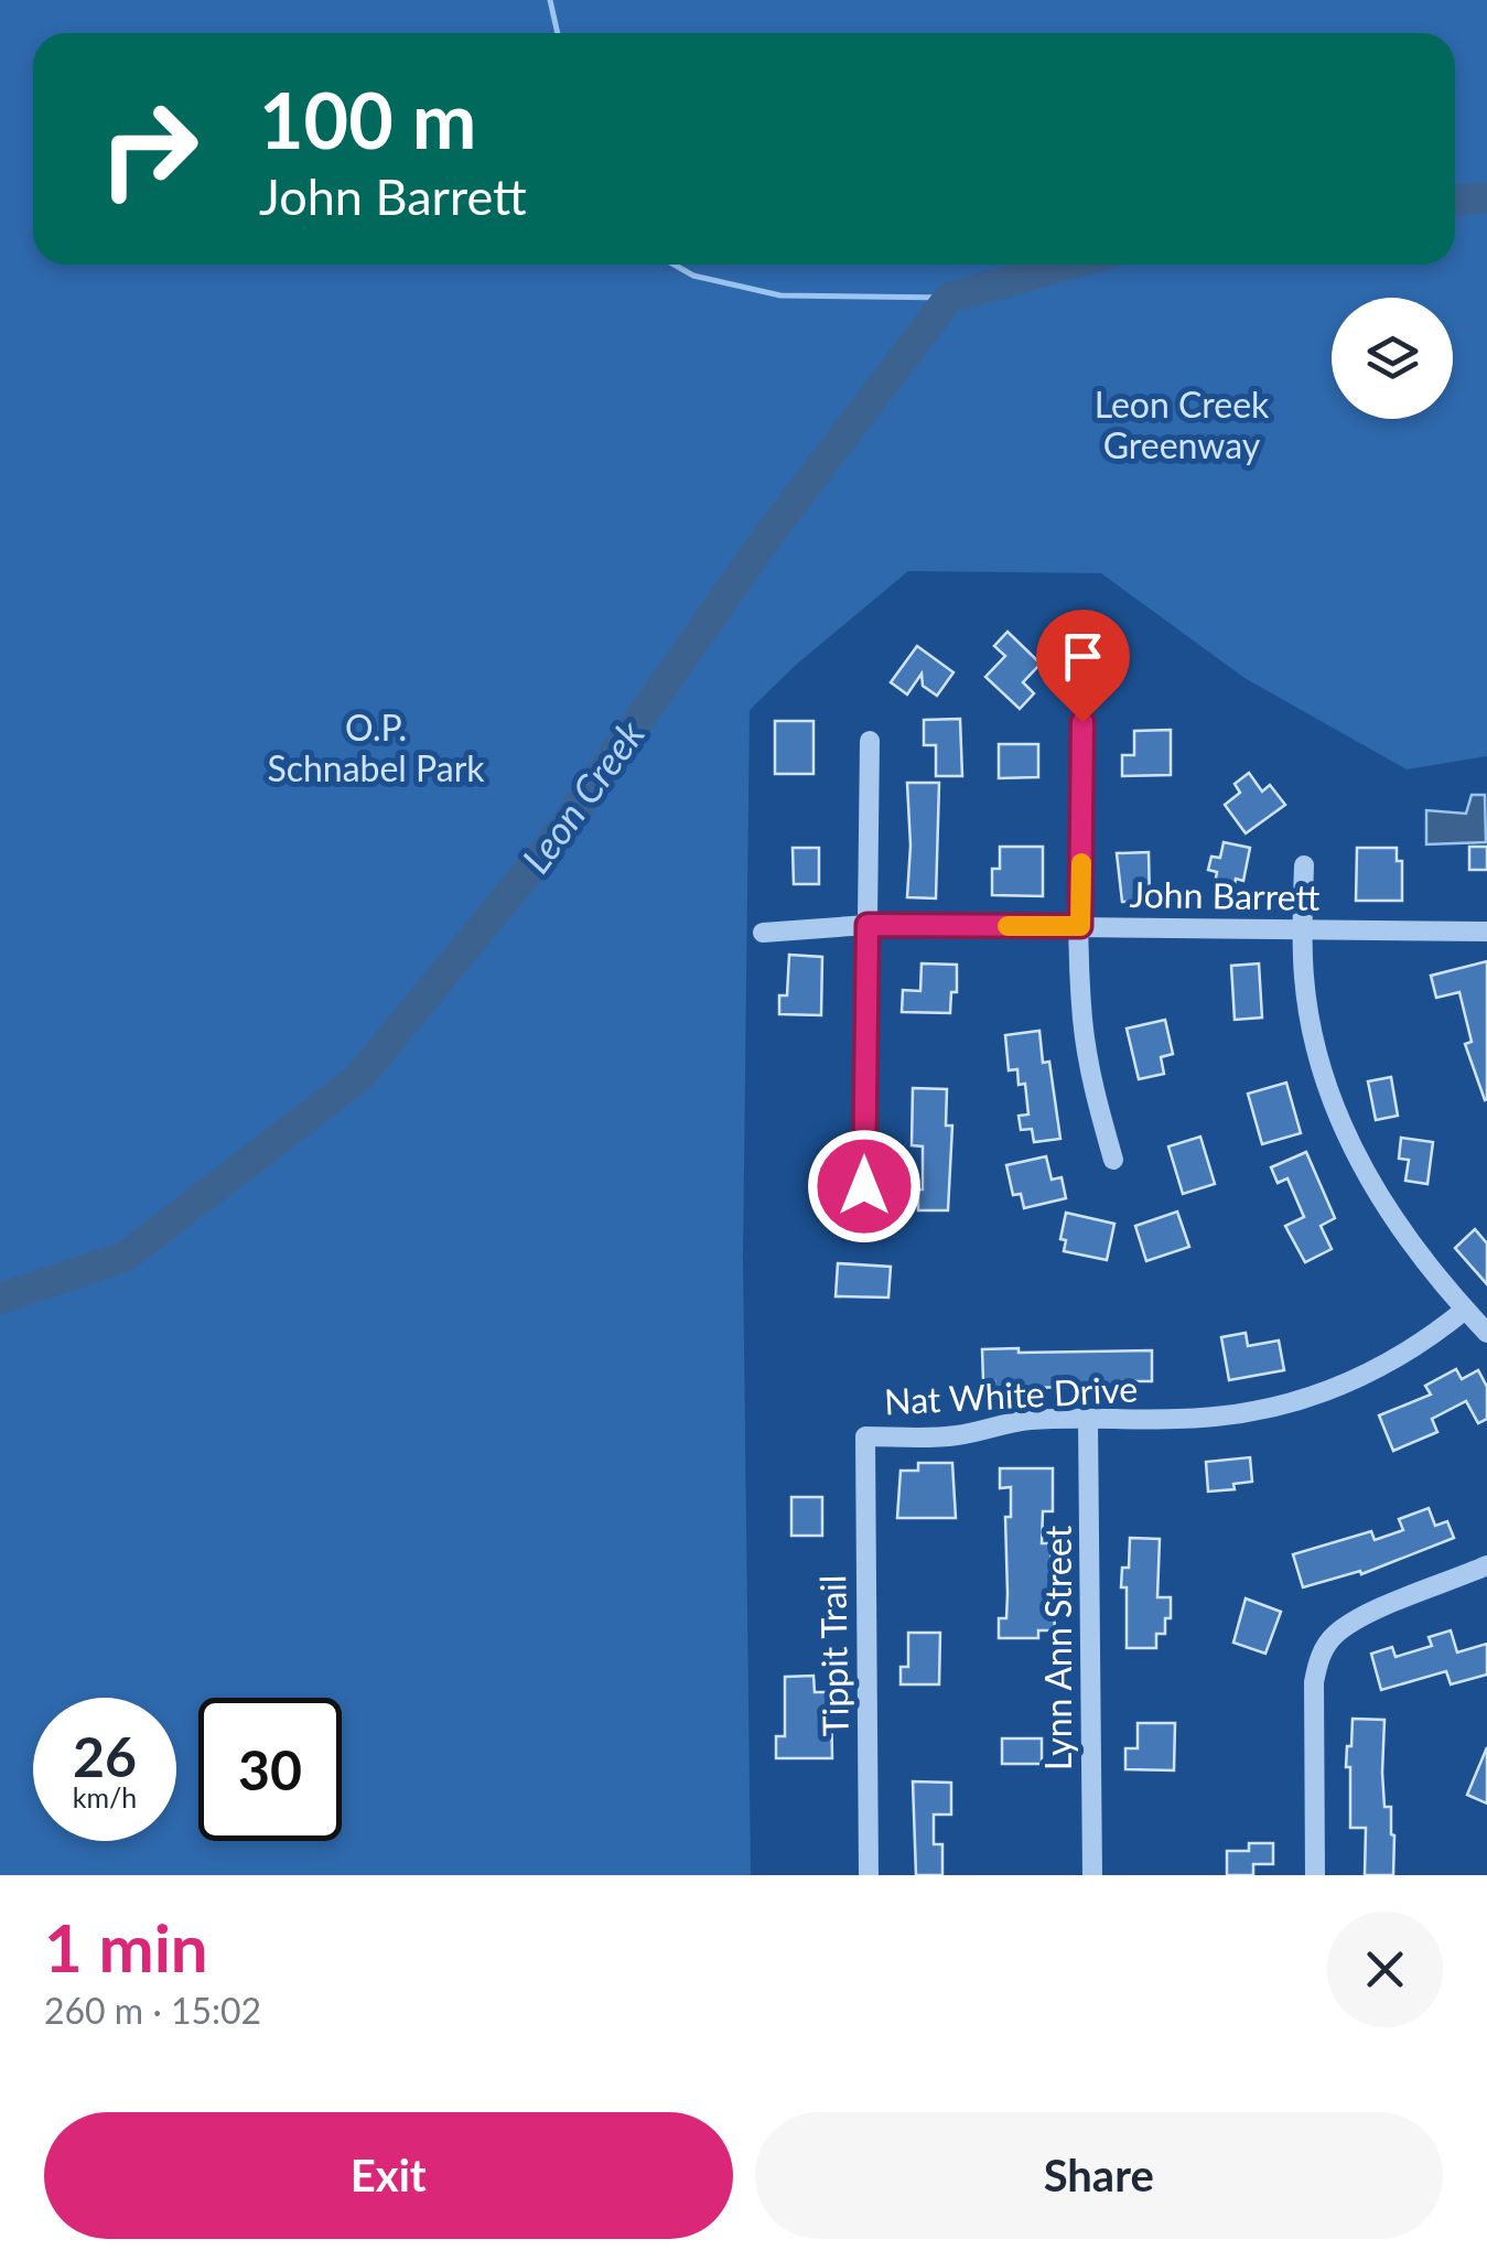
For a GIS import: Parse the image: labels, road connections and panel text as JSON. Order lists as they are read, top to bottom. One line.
{"streets":{"street":["John Barrett","Nat White Drive","Lynn Ann Street","Tippit Trail"]},"crossings":[["Nat White Drive","Lynn Ann Street"],["Nat White Drive","Tippit Trail"]],"water":["Leon Creek"],"parks":["Leon Creek Greenway","O.P. Schnabel Park"],"page":{"turn":["100 m","John Barrett"],"speed":"26 km/h","limit":"30","heading":["1 min","260 m · 15:02"],"buttons":["Exit","Share"]}}
